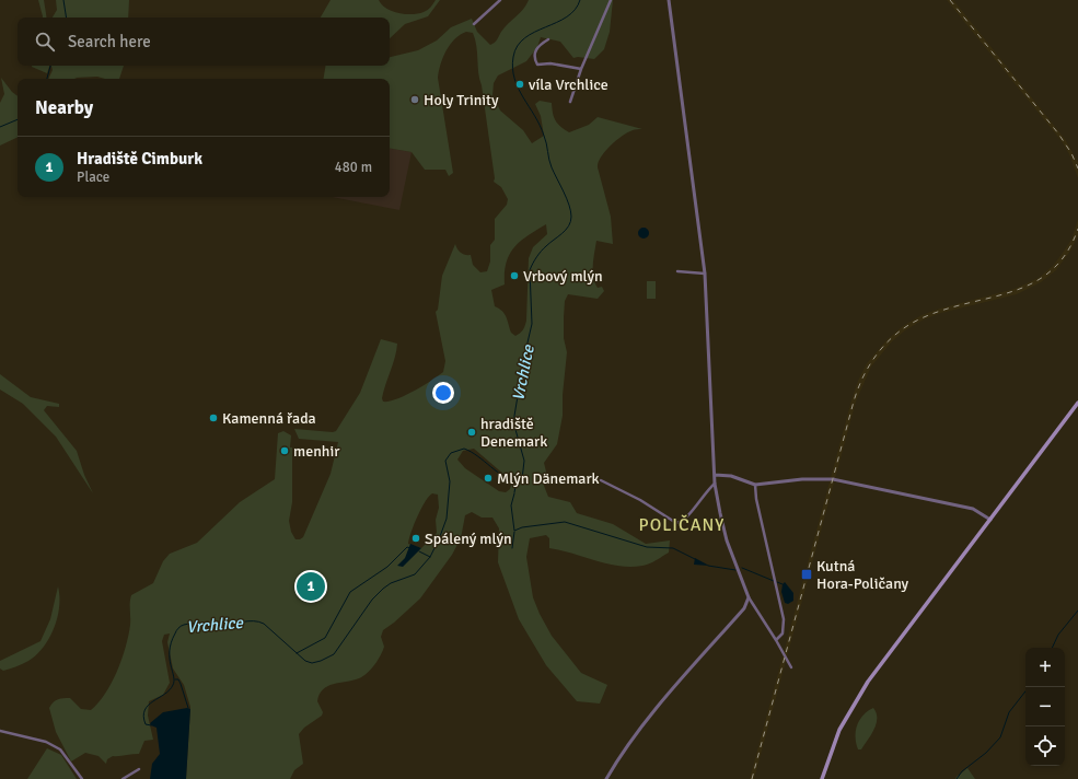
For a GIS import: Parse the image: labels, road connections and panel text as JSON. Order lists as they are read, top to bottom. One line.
{"districts":["POLIČANY"],"water":["Vrchlice"],"places":{"other":["víla Vrchlice","Holy Trinity","Vrbový mlýn","Kamenná řada","hradiště Denemark","menhir","Mlýn Dänemark","Spálený mlýn"],"transit":["Kutná Hora-Poličany"]},"page":{"search":"Search here","heading":"Nearby","list":[{"mark":"1","name":"Hradiště Cimburk","note":"Place","value":"480 m"}],"pins":"1","map_buttons":["+","−"]}}
